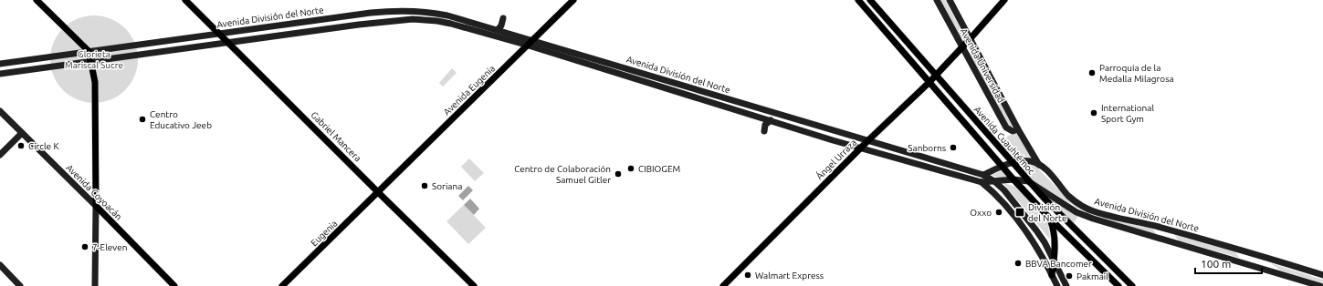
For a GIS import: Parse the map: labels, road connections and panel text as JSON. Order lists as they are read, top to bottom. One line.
{"streets":{"main road":["Avenida División del Norte","Avenida Universidad","Avenida Eugenia","Gabriel Mancera","Avenida Cuauhtémoc","Ángel Urraza","Avenida Coyoacán","Eugenia"]},"crossings":[["Avenida División del Norte","Avenida Universidad"],["Avenida División del Norte","Avenida Eugenia"],["Avenida División del Norte","Gabriel Mancera"],["Avenida División del Norte","Avenida Cuauhtémoc"],["Avenida División del Norte","Ángel Urraza"],["Avenida Universidad","Ángel Urraza"],["Avenida Eugenia","Gabriel Mancera"],["Avenida Eugenia","Eugenia"],["Gabriel Mancera","Eugenia"],["Avenida Cuauhtémoc","Ángel Urraza"]],"parks":["Glorieta Mariscal Sucre"],"places":{"other":["Parroquia de la Medalla Milagrosa","International Sport Gym","Centro Educativo Jeeb","Circle K","Sanborns","CIBIOGEM","Centro de Colaboración Samuel Gitler","Soriana","Oxxo","7-Eleven","BBVA Bancomer","Walmart Express","Pakmail"],"transit":["División del Norte"]},"scale_bar":"100 m"}
